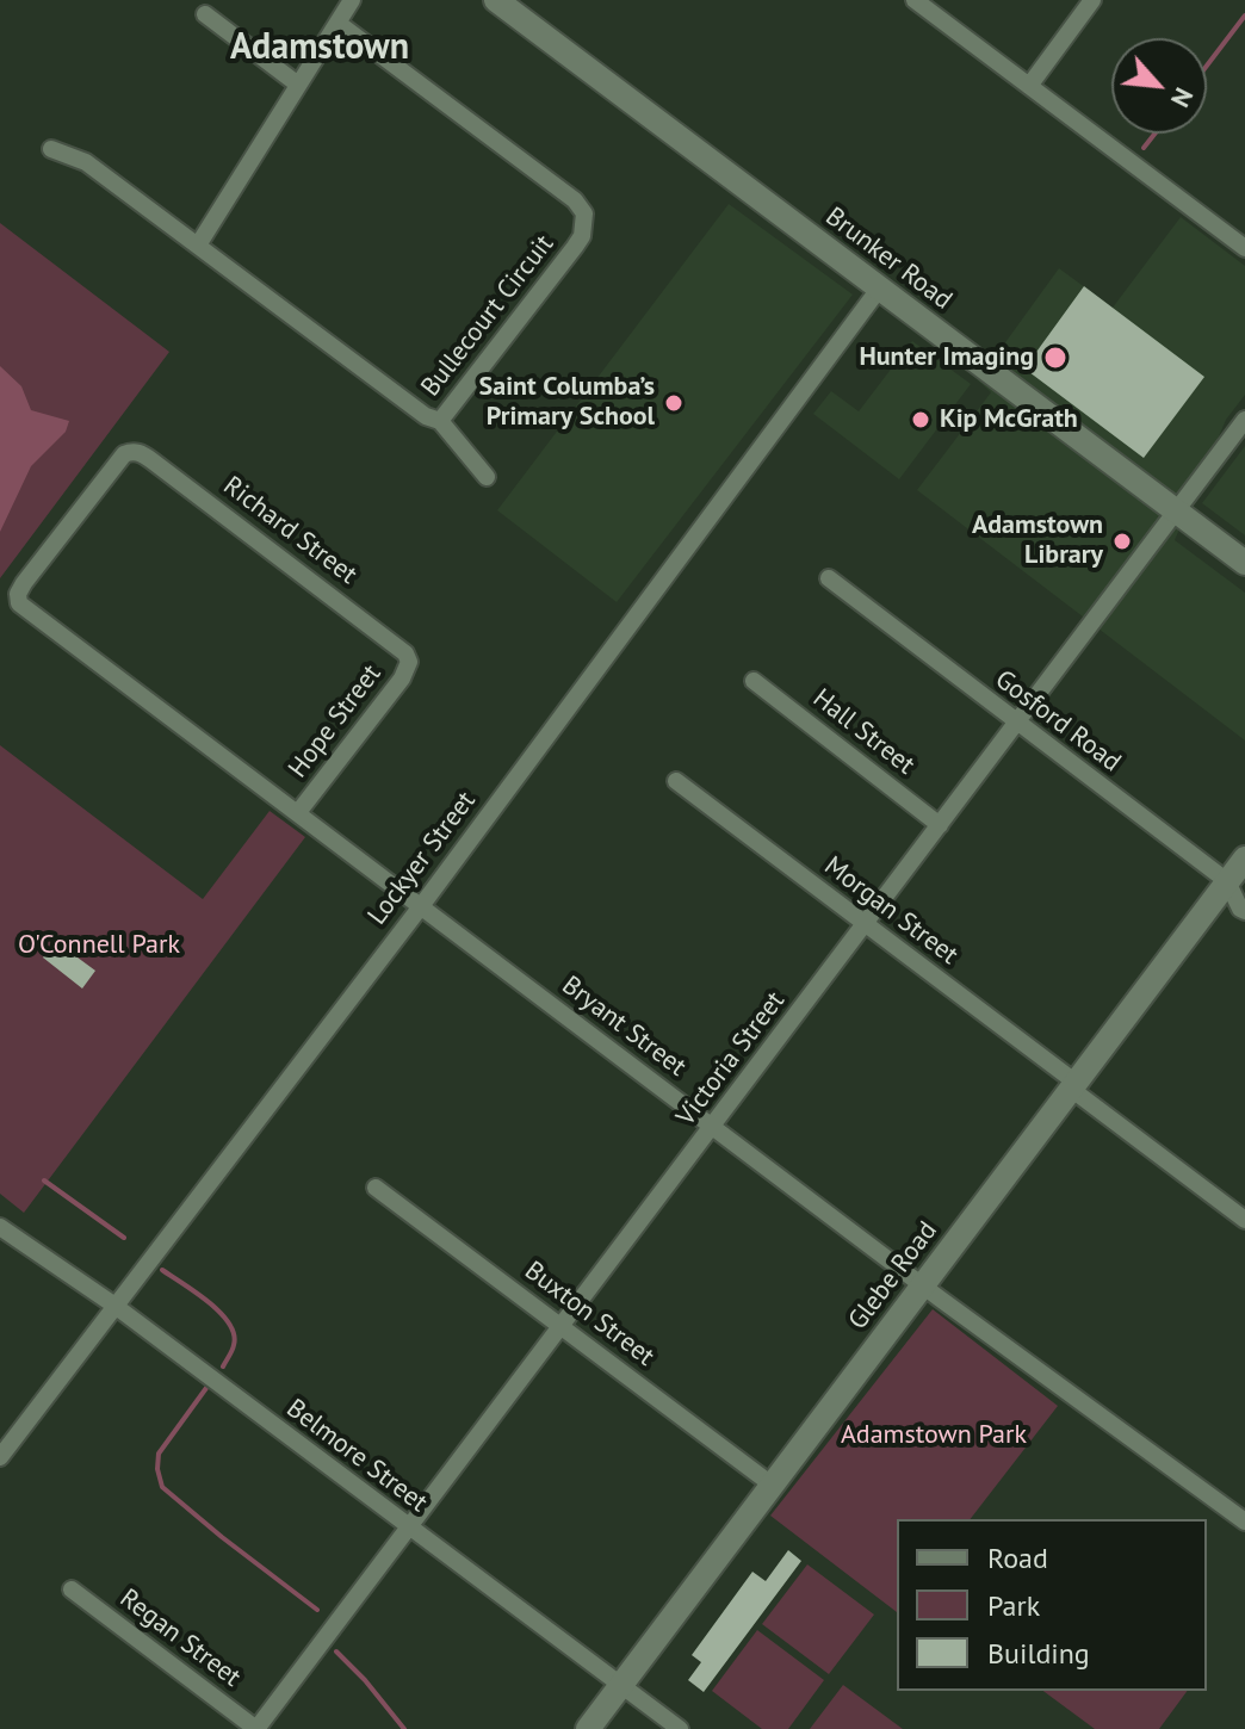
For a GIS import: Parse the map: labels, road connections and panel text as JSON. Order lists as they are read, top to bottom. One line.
{"streets":{"main road":["Brunker Road","Glebe Road"],"street":["Bullecourt Circuit","Richard Street","Hope Street","Gosford Road","Hall Street","Lockyer Street","Morgan Street","Bryant Street","Victoria Street","Buxton Street","Belmore Street","Regan Street"]},"crossings":[["Brunker Road","Lockyer Street"],["Brunker Road","Victoria Street"],["Richard Street","Hope Street"],["Richard Street","Bryant Street"],["Hope Street","Bryant Street"],["Gosford Road","Victoria Street"],["Gosford Road","Glebe Road"],["Hall Street","Victoria Street"],["Lockyer Street","Bryant Street"],["Lockyer Street","Belmore Street"],["Morgan Street","Victoria Street"],["Morgan Street","Glebe Road"],["Bryant Street","Victoria Street"],["Bryant Street","Glebe Road"],["Victoria Street","Buxton Street"],["Victoria Street","Belmore Street"],["Victoria Street","Regan Street"],["Glebe Road","Buxton Street"],["Glebe Road","Belmore Street"]],"districts":["Adamstown"],"parks":["O'Connell Park","Adamstown Park"],"places":["Hunter Imaging","Saint Columba’s Primary School","Kip McGrath","Adamstown Library"],"legend":["Road","Park","Building"],"north":"bottom right"}
